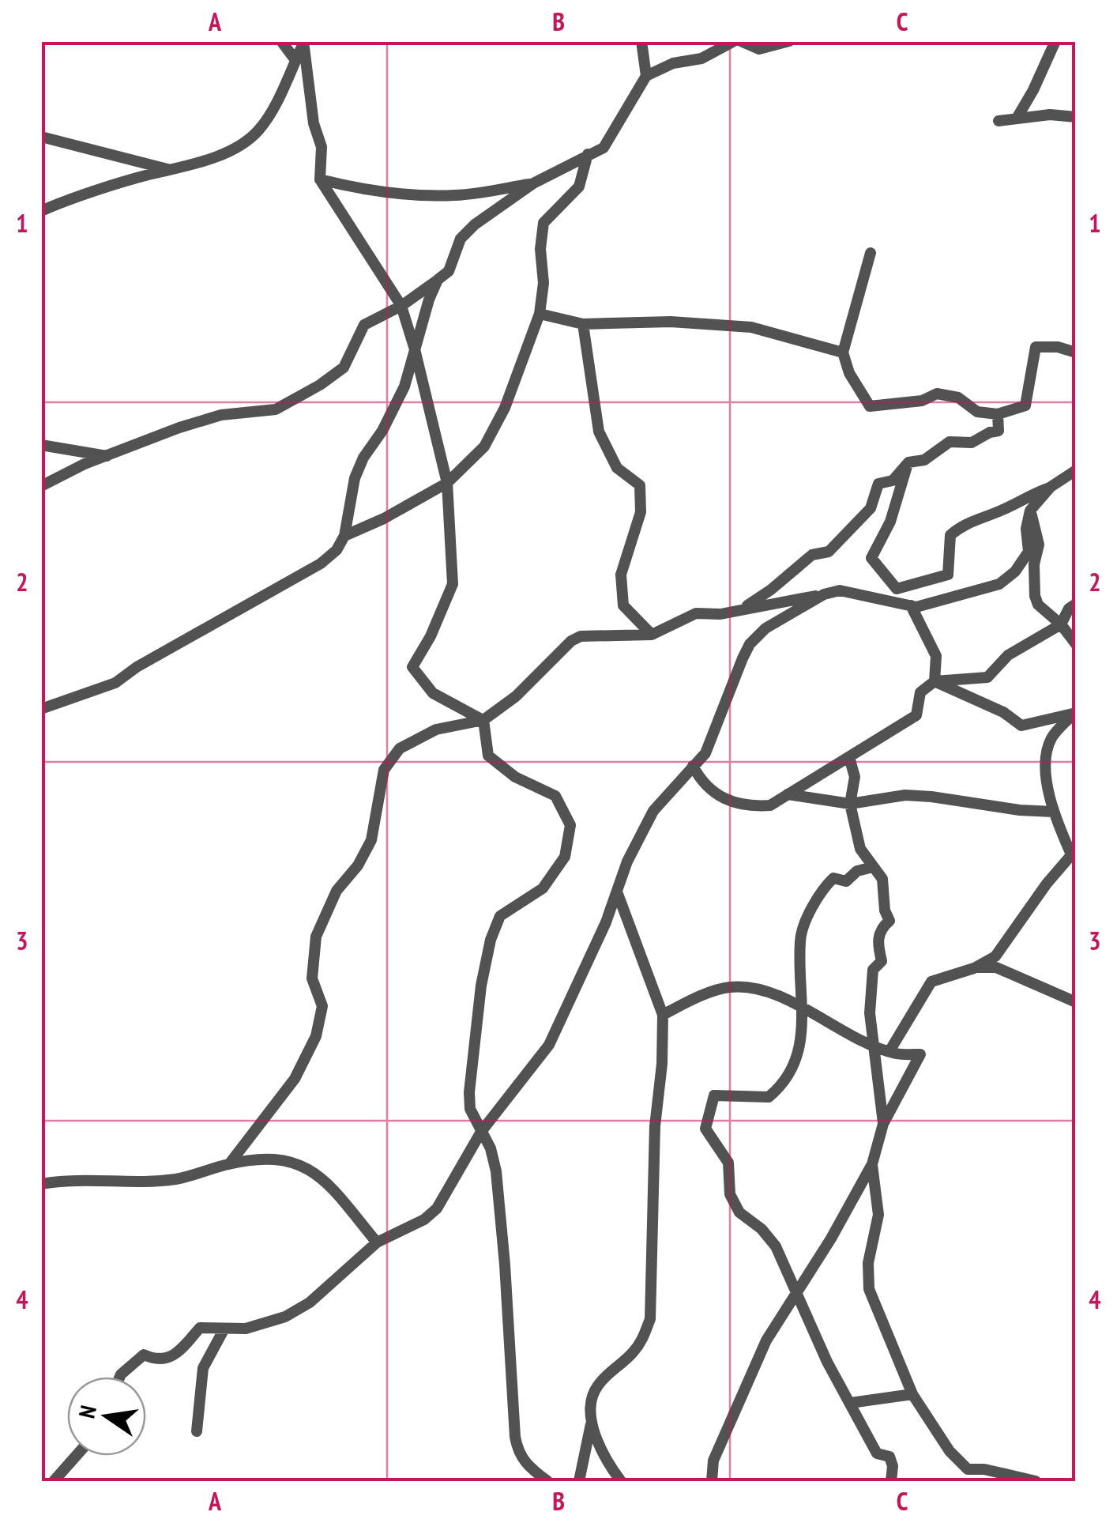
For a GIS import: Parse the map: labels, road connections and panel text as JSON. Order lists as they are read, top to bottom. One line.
{"north":"left","grid":{"columns":["A","B","C"],"rows":["1","2","3","4"]}}
